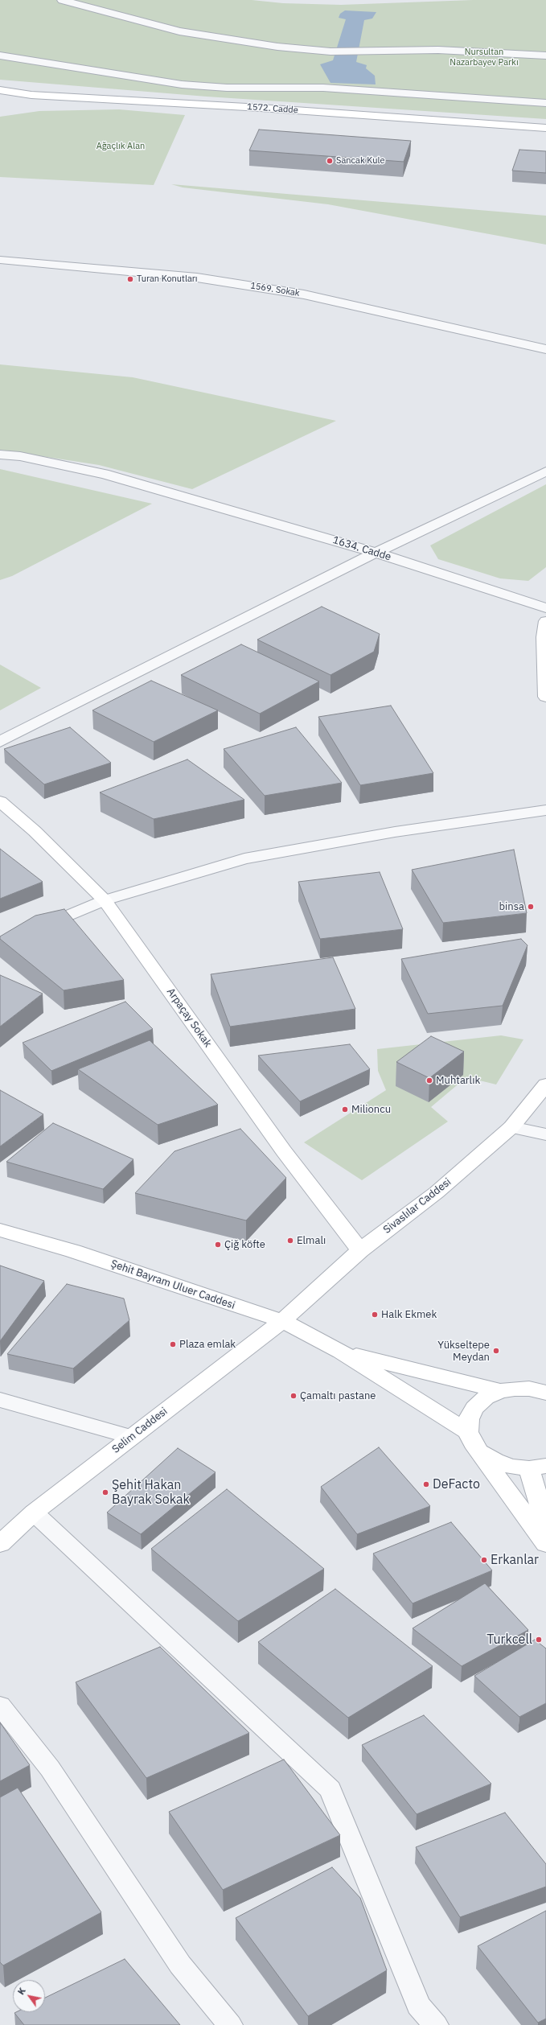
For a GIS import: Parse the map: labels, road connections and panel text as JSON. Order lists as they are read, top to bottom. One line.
{"streets":{"main road":["1572. Cadde","Arpaçay Sokak","Sivaslılar Caddesi","Şehit Bayram Uluer Caddesi","Selim Caddesi"],"street":["1569. Sokak","1634. Cadde"]},"crossings":[["Arpaçay Sokak","Sivaslılar Caddesi"],["Sivaslılar Caddesi","Şehit Bayram Uluer Caddesi"],["Sivaslılar Caddesi","Selim Caddesi"],["Şehit Bayram Uluer Caddesi","Selim Caddesi"]],"parks":["Nursultan Nazarbayev Parkı","Ağaçlık Alan"],"places":["Sancak Kule","Turan Konutları","binsa","Muhtarlık","Milioncu","Elmalı","Çiğ köfte","Halk Ekmek","Plaza emlak","Yükseltepe Meydan","Çamaltı pastane","DeFacto","Şehit Hakan Bayrak Sokak","Erkanlar","Turkcell"],"north":"top left"}
